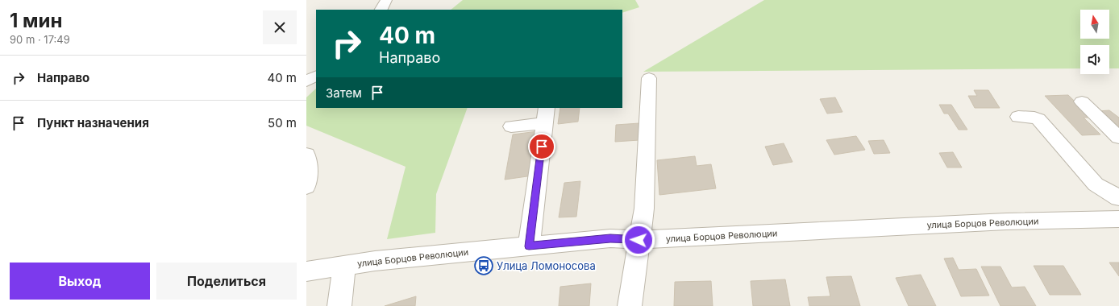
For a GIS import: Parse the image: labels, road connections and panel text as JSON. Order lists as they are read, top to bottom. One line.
{"streets":{"street":["улица Борцов Революции"]},"places":{"bus stop":["Улица Ломоносова"]},"north":"top","page":{"heading":["1 мин","90 m · 17:49"],"turn":["40 m","Направо"],"list":[{"name":"Направо","value":"40 m"},{"name":"Пункт назначения","value":"50 m"}],"then":"Затем","buttons":["Выход","Поделиться"]}}
